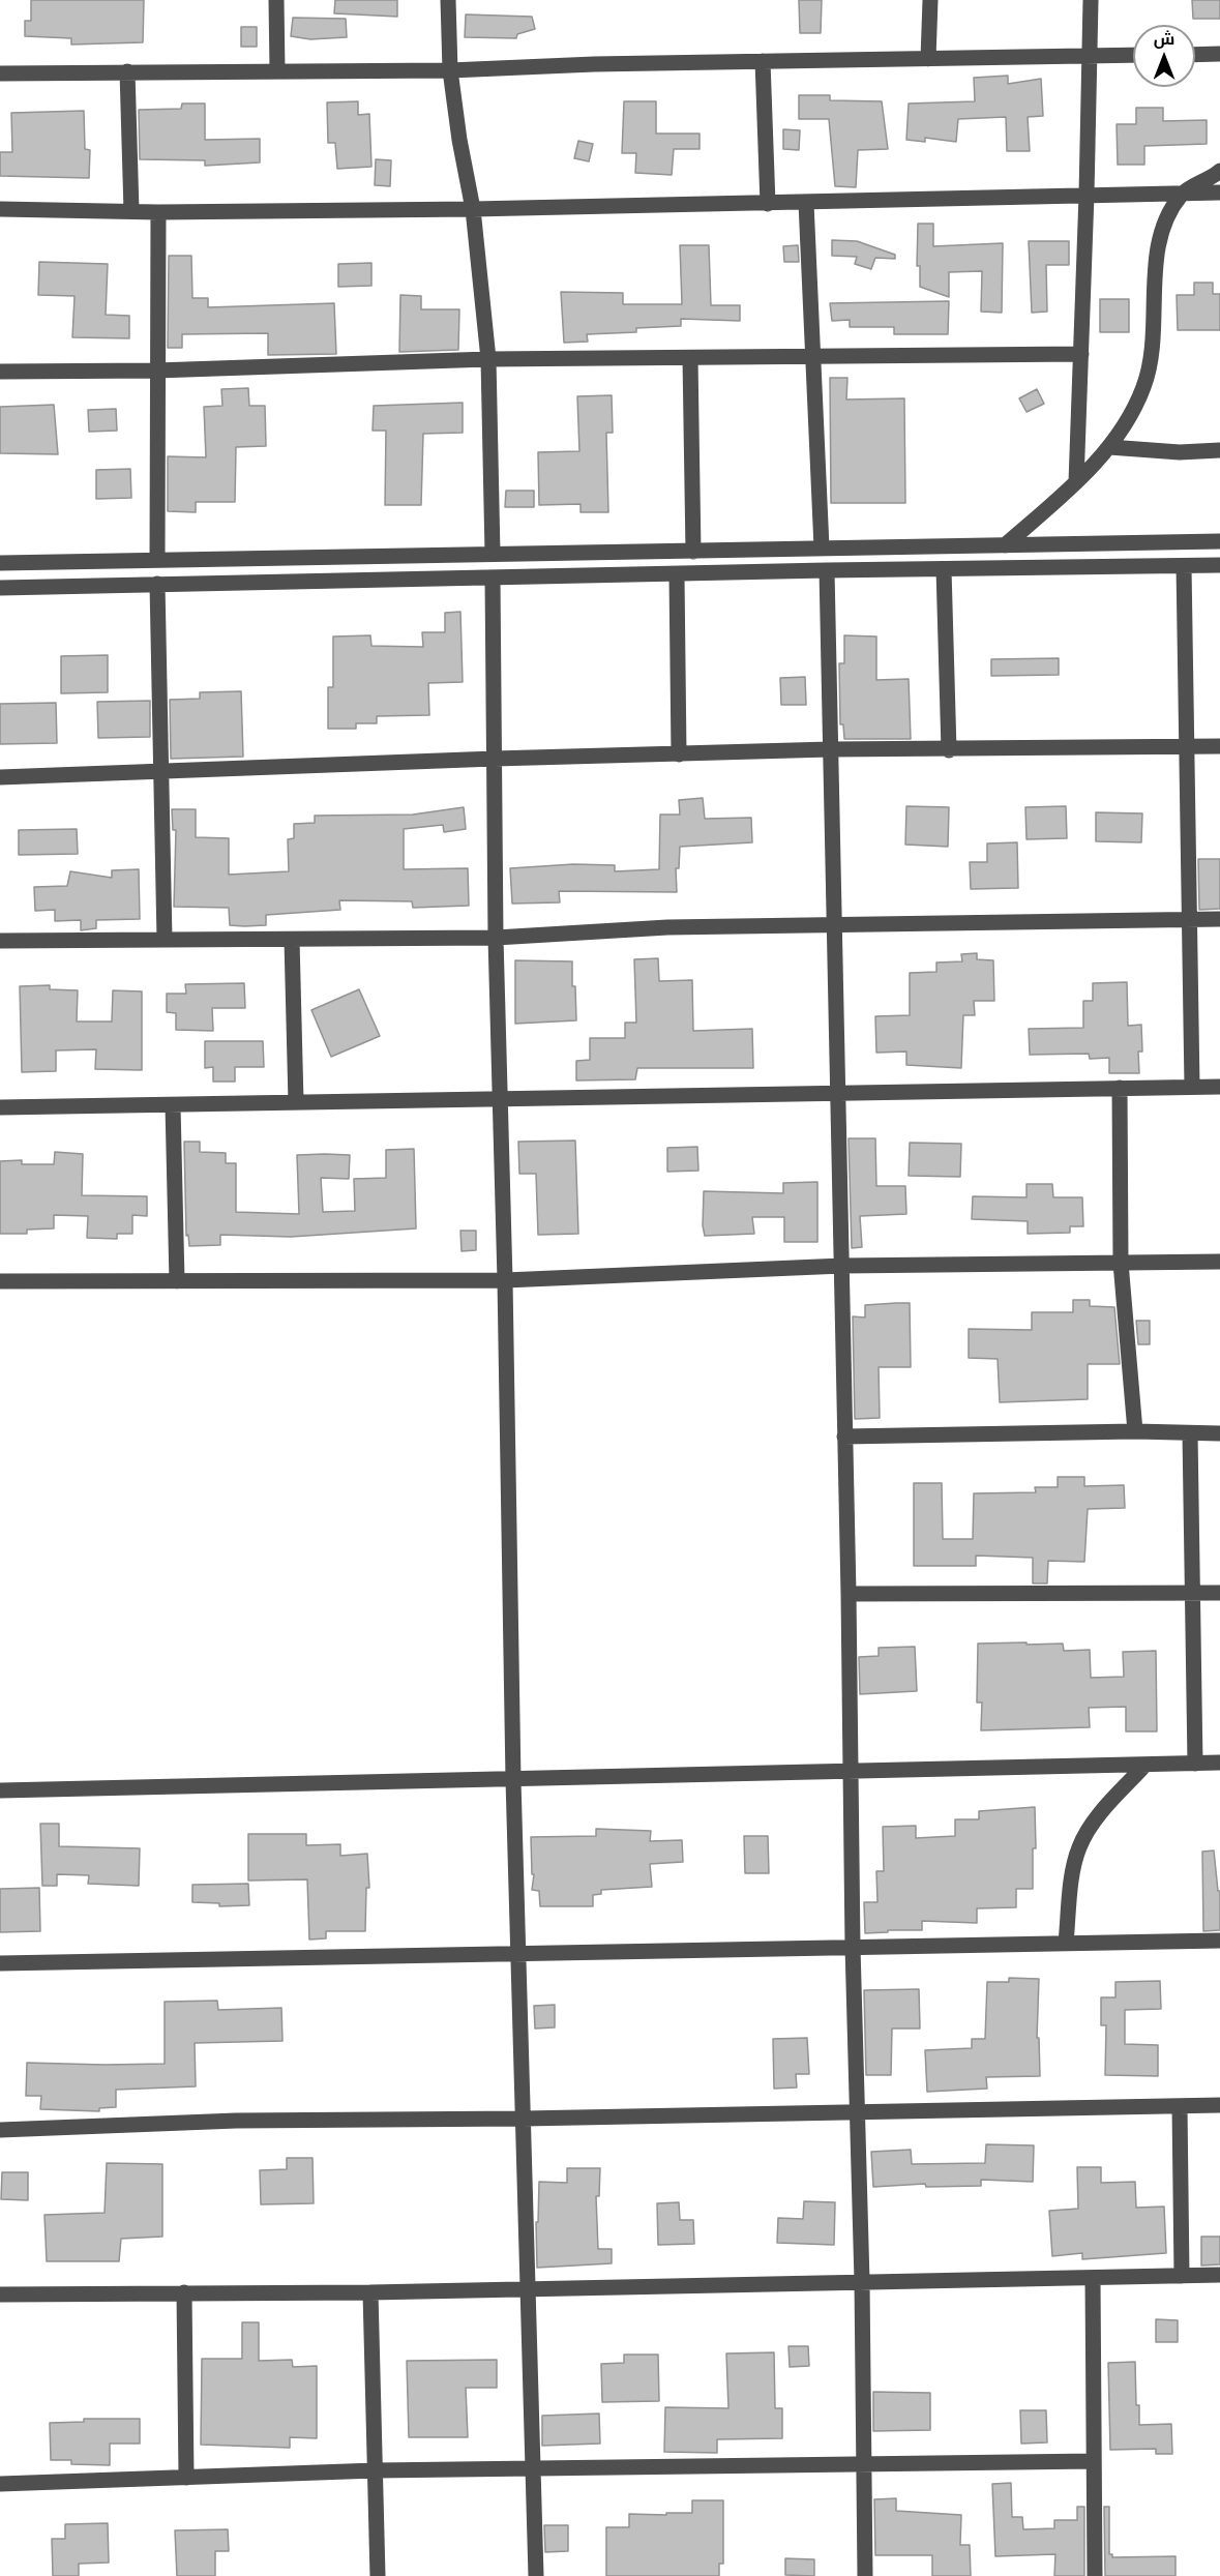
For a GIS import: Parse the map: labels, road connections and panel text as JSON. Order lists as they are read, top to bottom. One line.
{"north":"top"}
